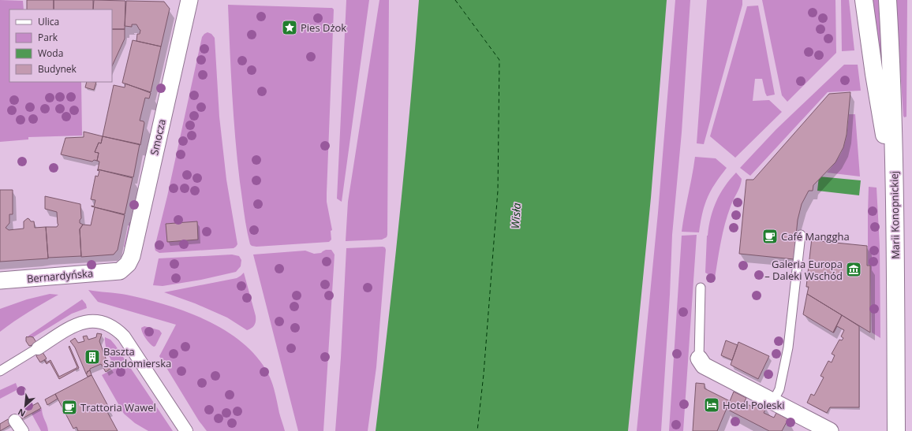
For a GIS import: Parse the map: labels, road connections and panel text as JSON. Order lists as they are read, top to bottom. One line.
{"streets":{"main road":["Marii Konopnickiej"],"street":["Smocza","Bernardyńska"]},"crossings":[["Smocza","Bernardyńska"]],"water":["Wisła"],"places":{"place":["Pies Dżok"],"cafe":["Café Manggha","Trattoria Wawel"],"museum":["Galeria Europa – Daleki Wschód"],"building":["Baszta Sandomierska"],"hotel":["Hotel Poleski"]},"legend":["Ulica","Park","Woda","Budynek"],"north":"bottom left"}
